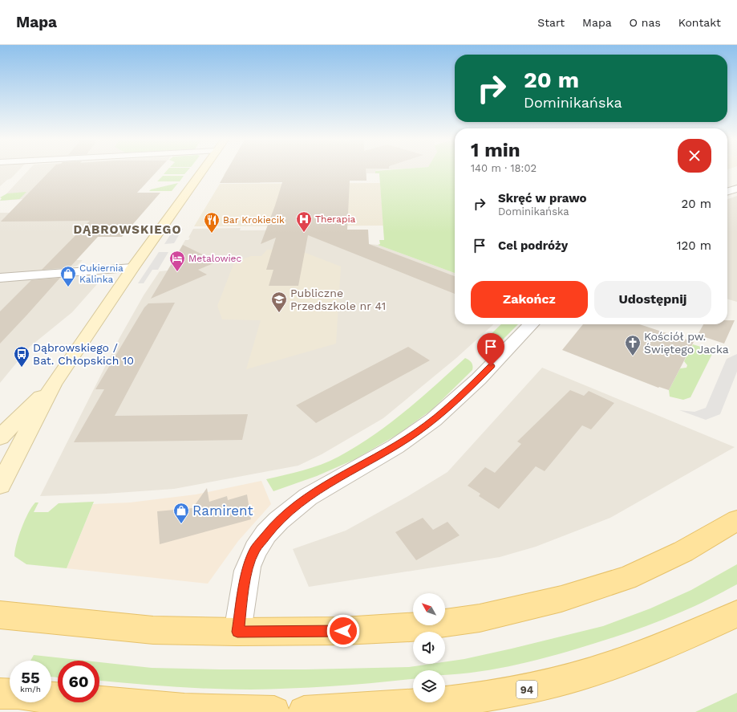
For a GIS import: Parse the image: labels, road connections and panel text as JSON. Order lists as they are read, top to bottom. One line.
{"streets":{"main road":["94"]},"districts":["DĄBROWSKIEGO"],"places":{"hospital":["Therapia"],"restaurant":["Bar Krokiecik"],"hotel":["Metalowiec"],"shop":["Cukiernia Kalinka","Ramirent"],"school or university":["Publiczne Przedszkole nr 41"],"church":["Kościół pw. Świętego Jacka"],"bus stop":["Dąbrowskiego / Bat. Chłopskich 10"]},"north":"top left","page":{"header":"Mapa","nav":["Start","Mapa","O nas","Kontakt"],"turn":["20 m","Dominikańska"],"heading":["1 min","140 m · 18:02"],"list":[{"name":"Skręć w prawo","note":"Dominikańska","value":"20 m"},{"name":"Cel podróży","value":"120 m"}],"buttons":["Zakończ","Udostępnij"],"speed":"55 km/h","limit":"60"}}
